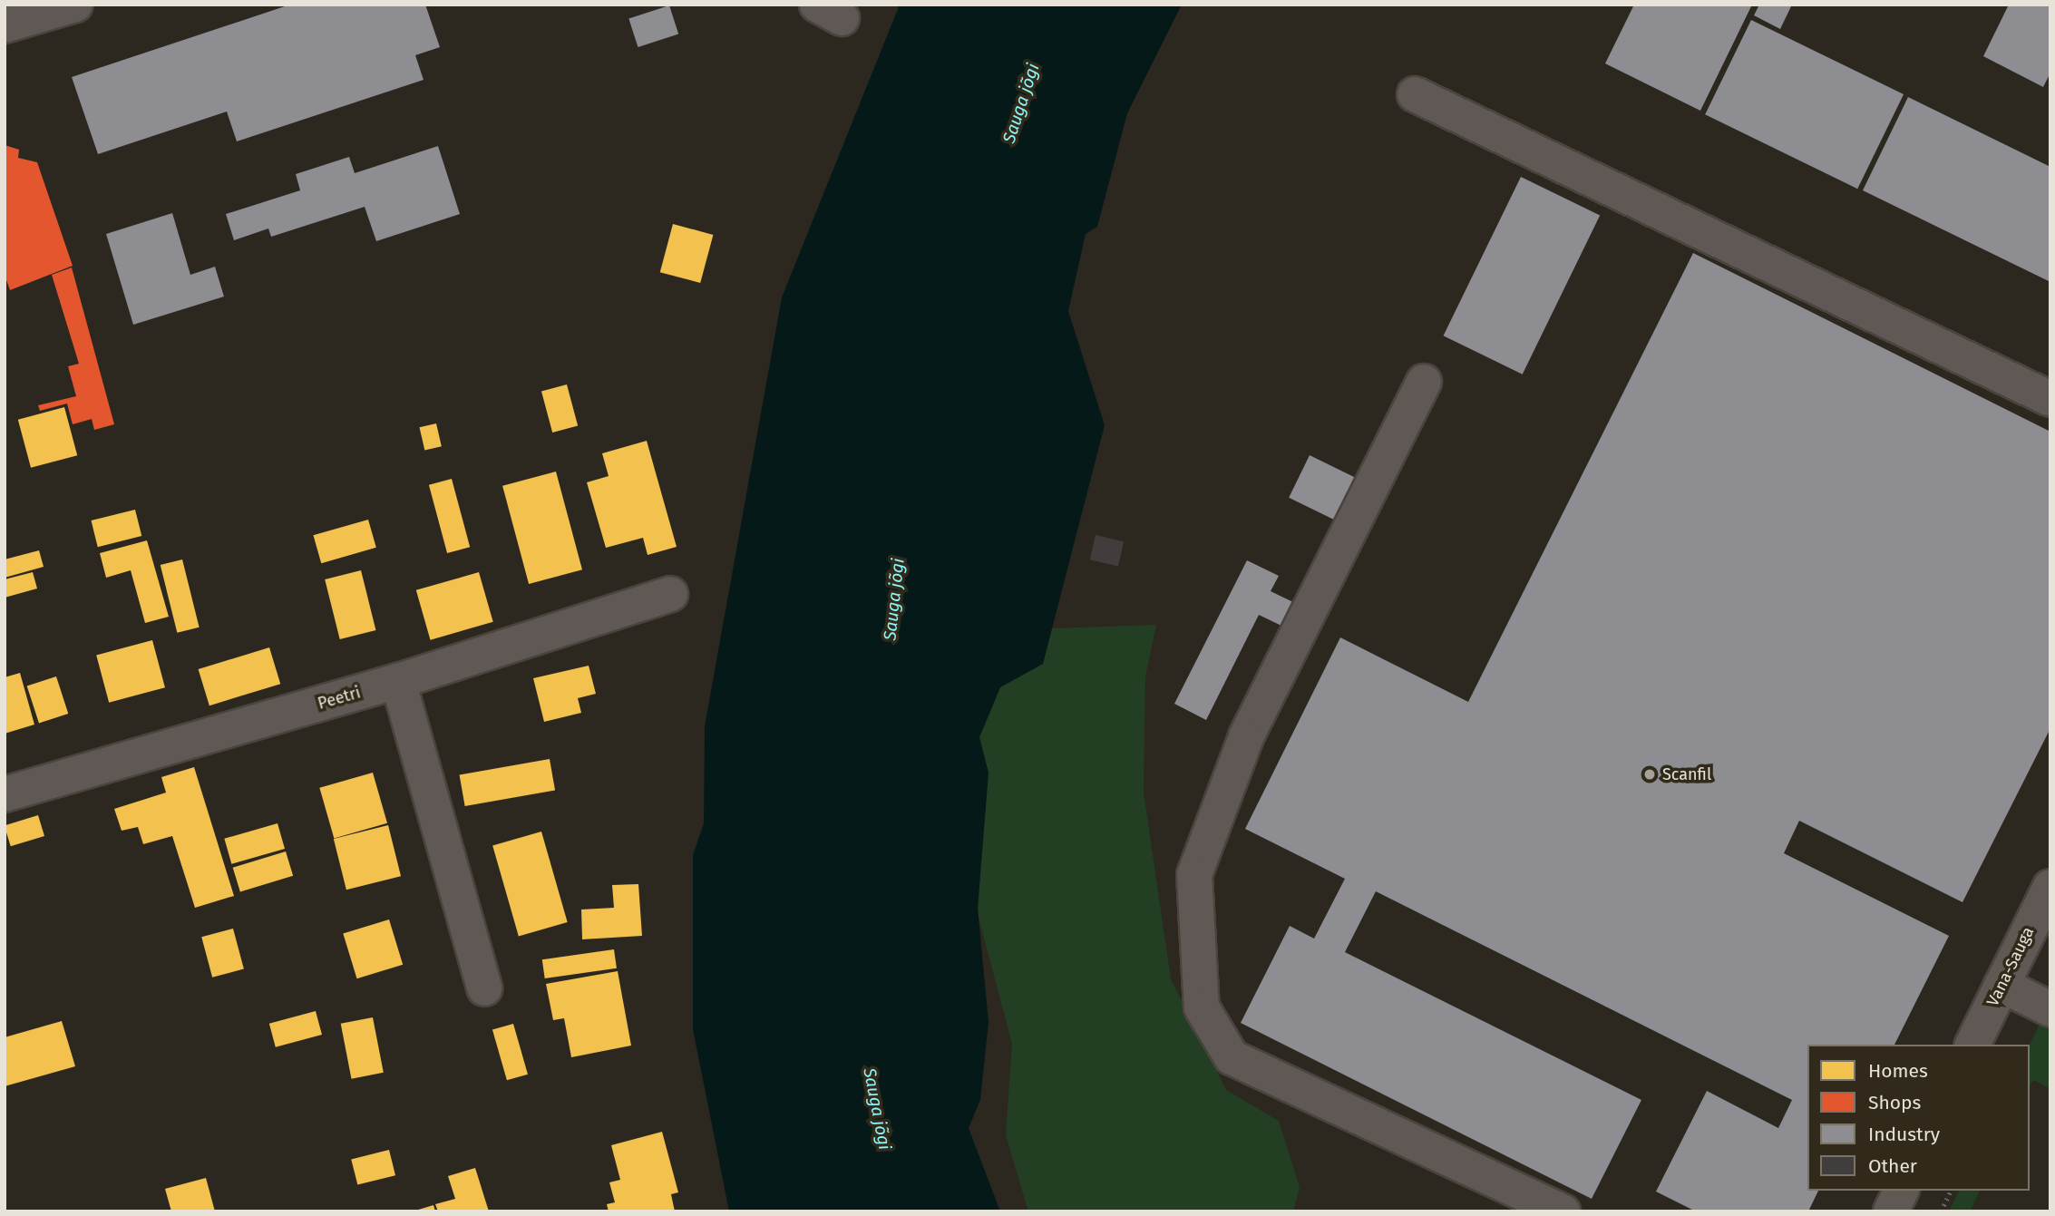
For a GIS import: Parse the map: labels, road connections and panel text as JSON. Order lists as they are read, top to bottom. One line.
{"streets":{"street":["Peetri","Vana-Sauga"]},"water":["Sauga jõgi"],"places":["Scanfil"],"legend":["Homes","Shops","Industry","Other"]}
